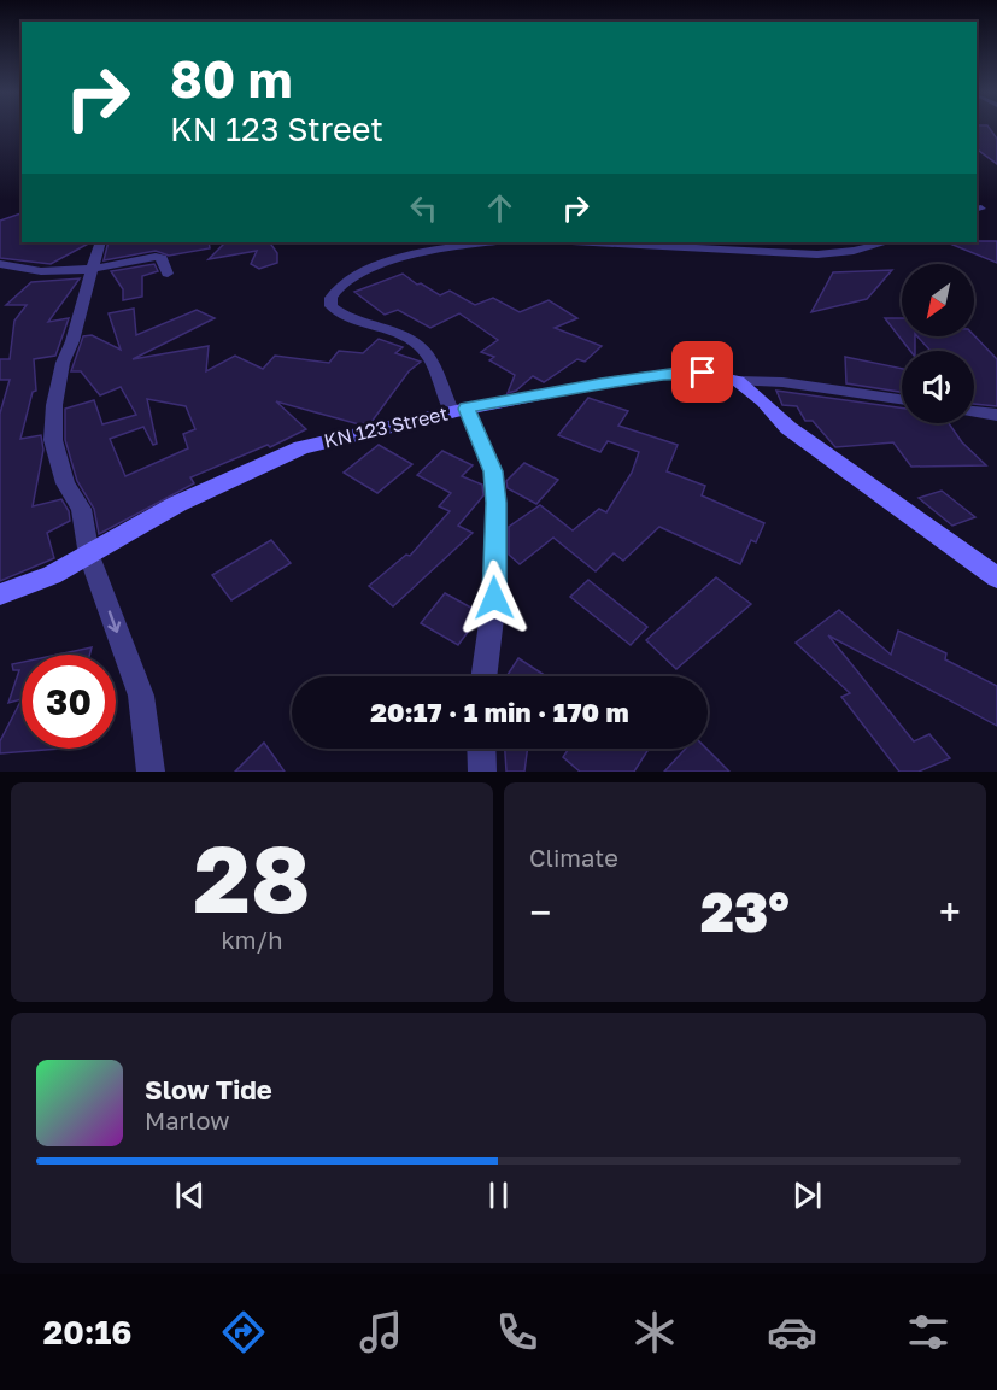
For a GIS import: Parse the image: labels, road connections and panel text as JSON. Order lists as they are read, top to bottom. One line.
{"streets":{"main road":["KN 123 Street"]},"north":"bottom left","page":{"turn":["80 m","KN 123 Street"],"limit":"30","trip":"20:17 · 1 min · 170 m","tile":[["28","km/h"],"Climate"],"heat":["−","23°","+"],"song":["Slow Tide","Marlow"],"tabs":"20:16"}}
